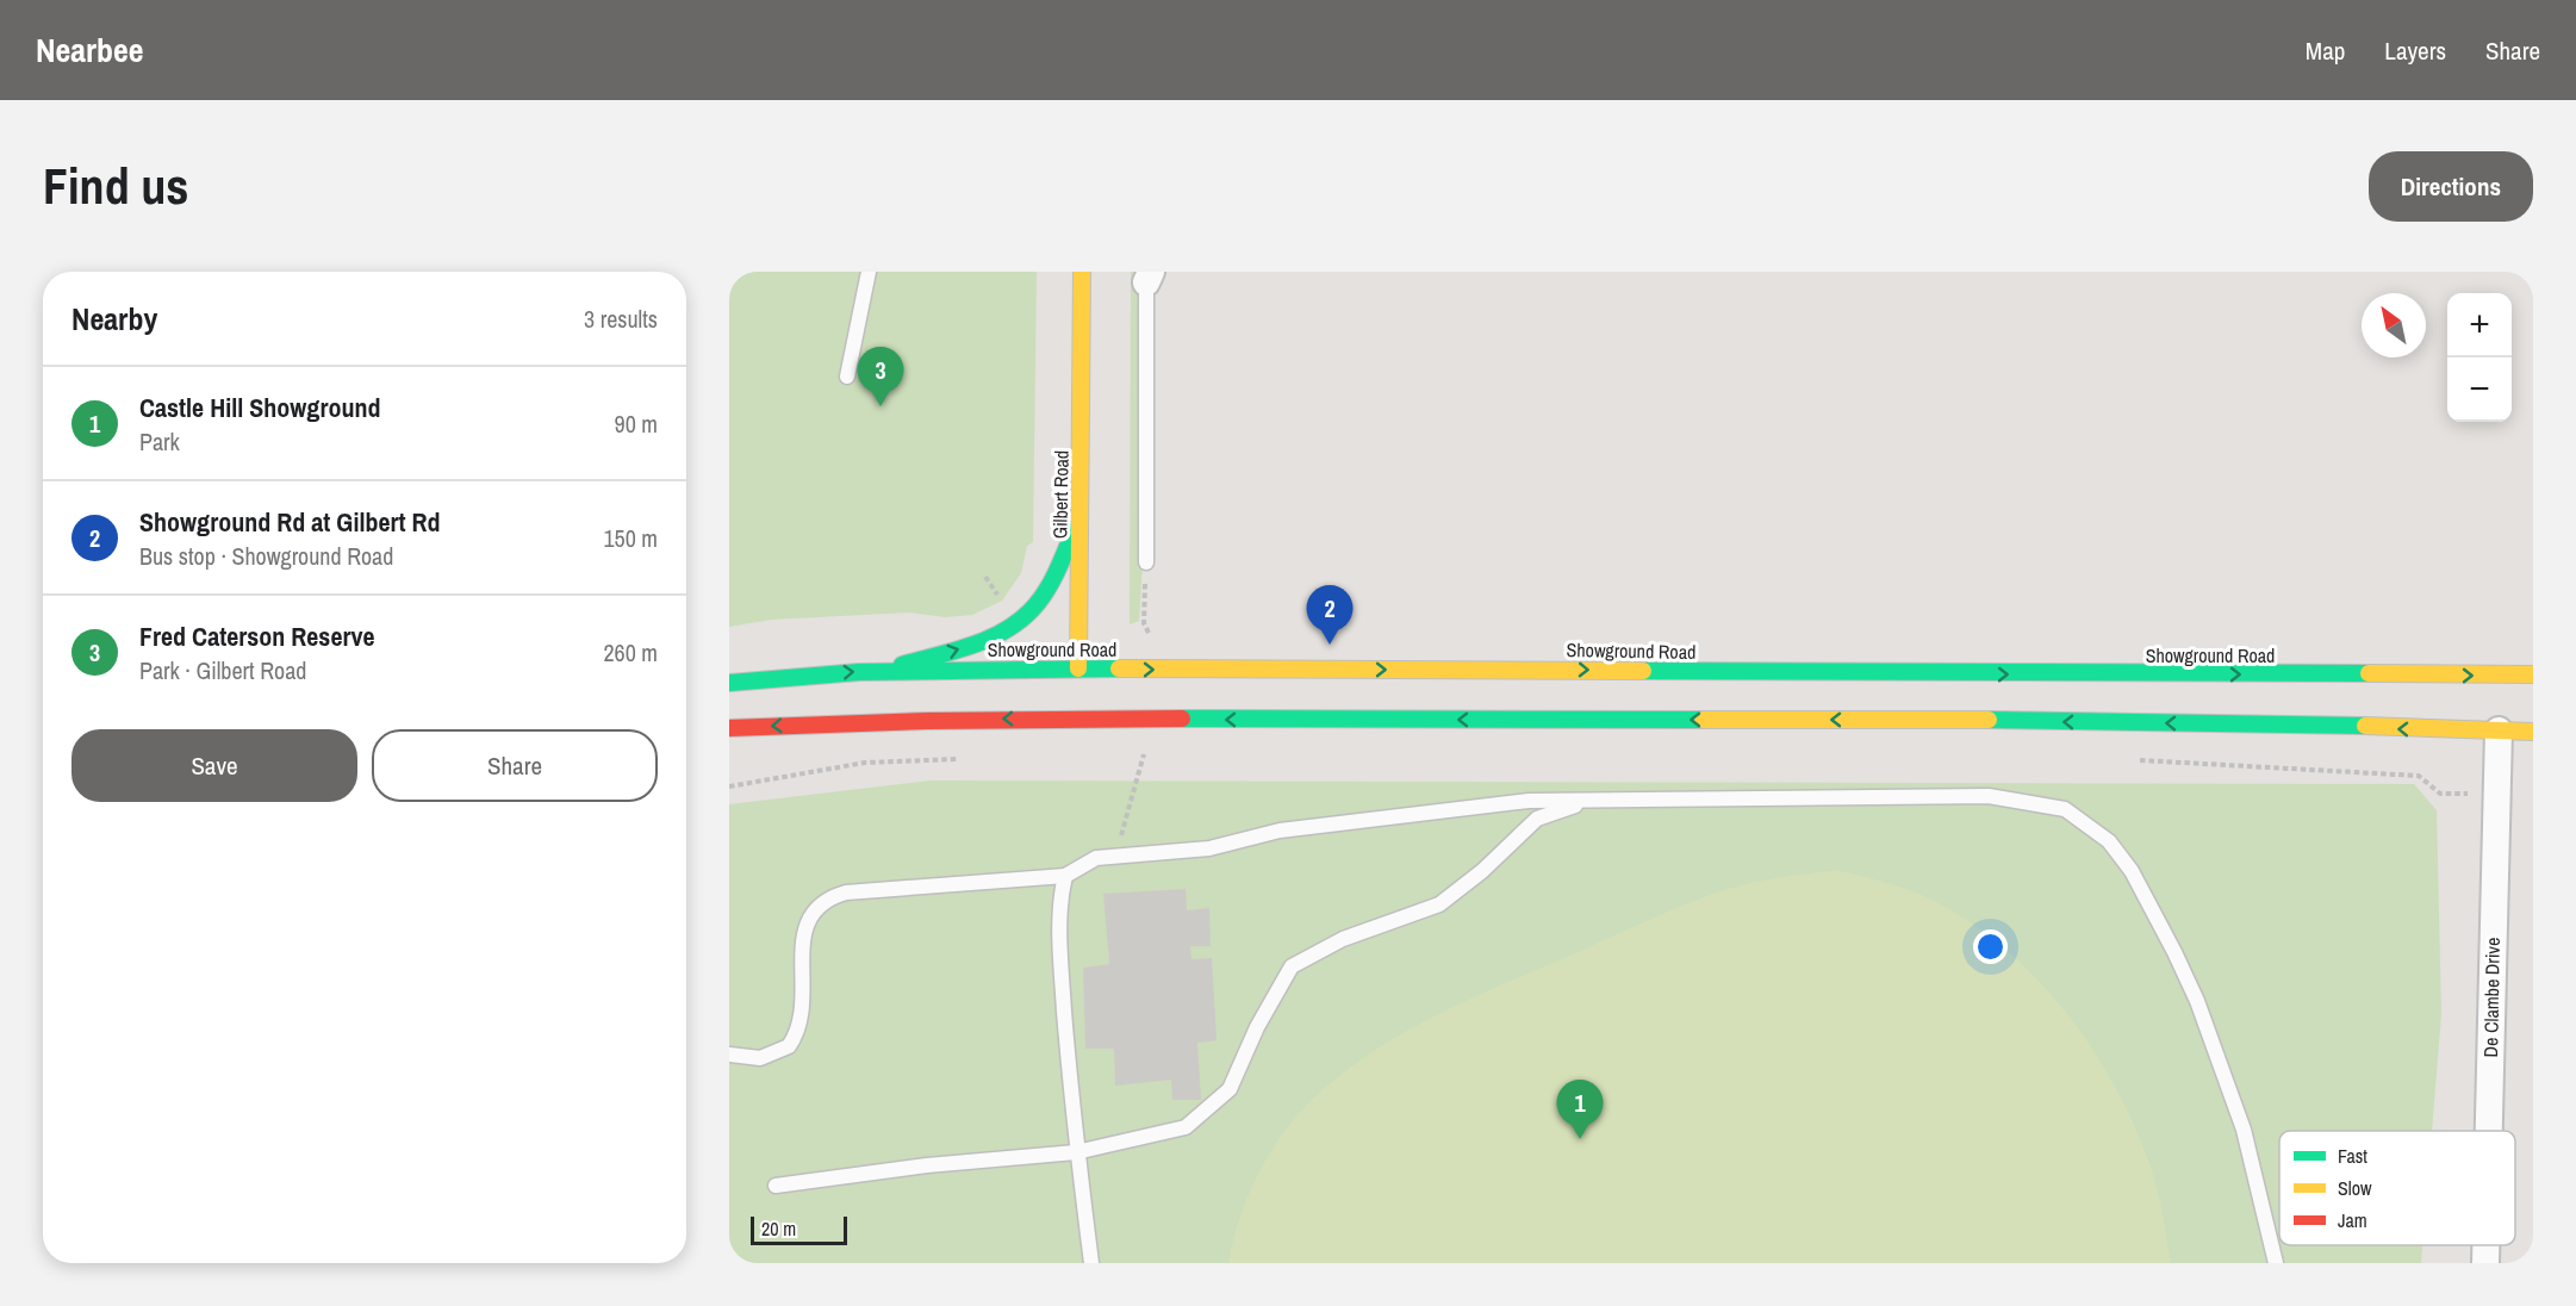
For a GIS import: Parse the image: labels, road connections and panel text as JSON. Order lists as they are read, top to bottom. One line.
{"streets":{"main road":["Gilbert Road","Showground Road"],"street":["De Clambe Drive"]},"crossings":[["Gilbert Road","Showground Road"]],"legend":["Fast","Slow","Jam"],"scale_bar":"20 m","north":"top left","page":{"header":"Nearbee","nav":["Map","Layers","Share"],"buttons":["Directions",["Save","Share"]],"title":"Find us","heading":["Nearby","3 results"],"map_buttons":["+","−"],"pins":["3","2","1"],"list":[{"mark":"1","name":"Castle Hill Showground","note":"Park","value":"90 m"},{"mark":"2","name":"Showground Rd at Gilbert Rd","note":"Bus stop · Showground Road","value":"150 m"},{"mark":"3","name":"Fred Caterson Reserve","note":"Park · Gilbert Road","value":"260 m"}],"scale":"20 m"}}
